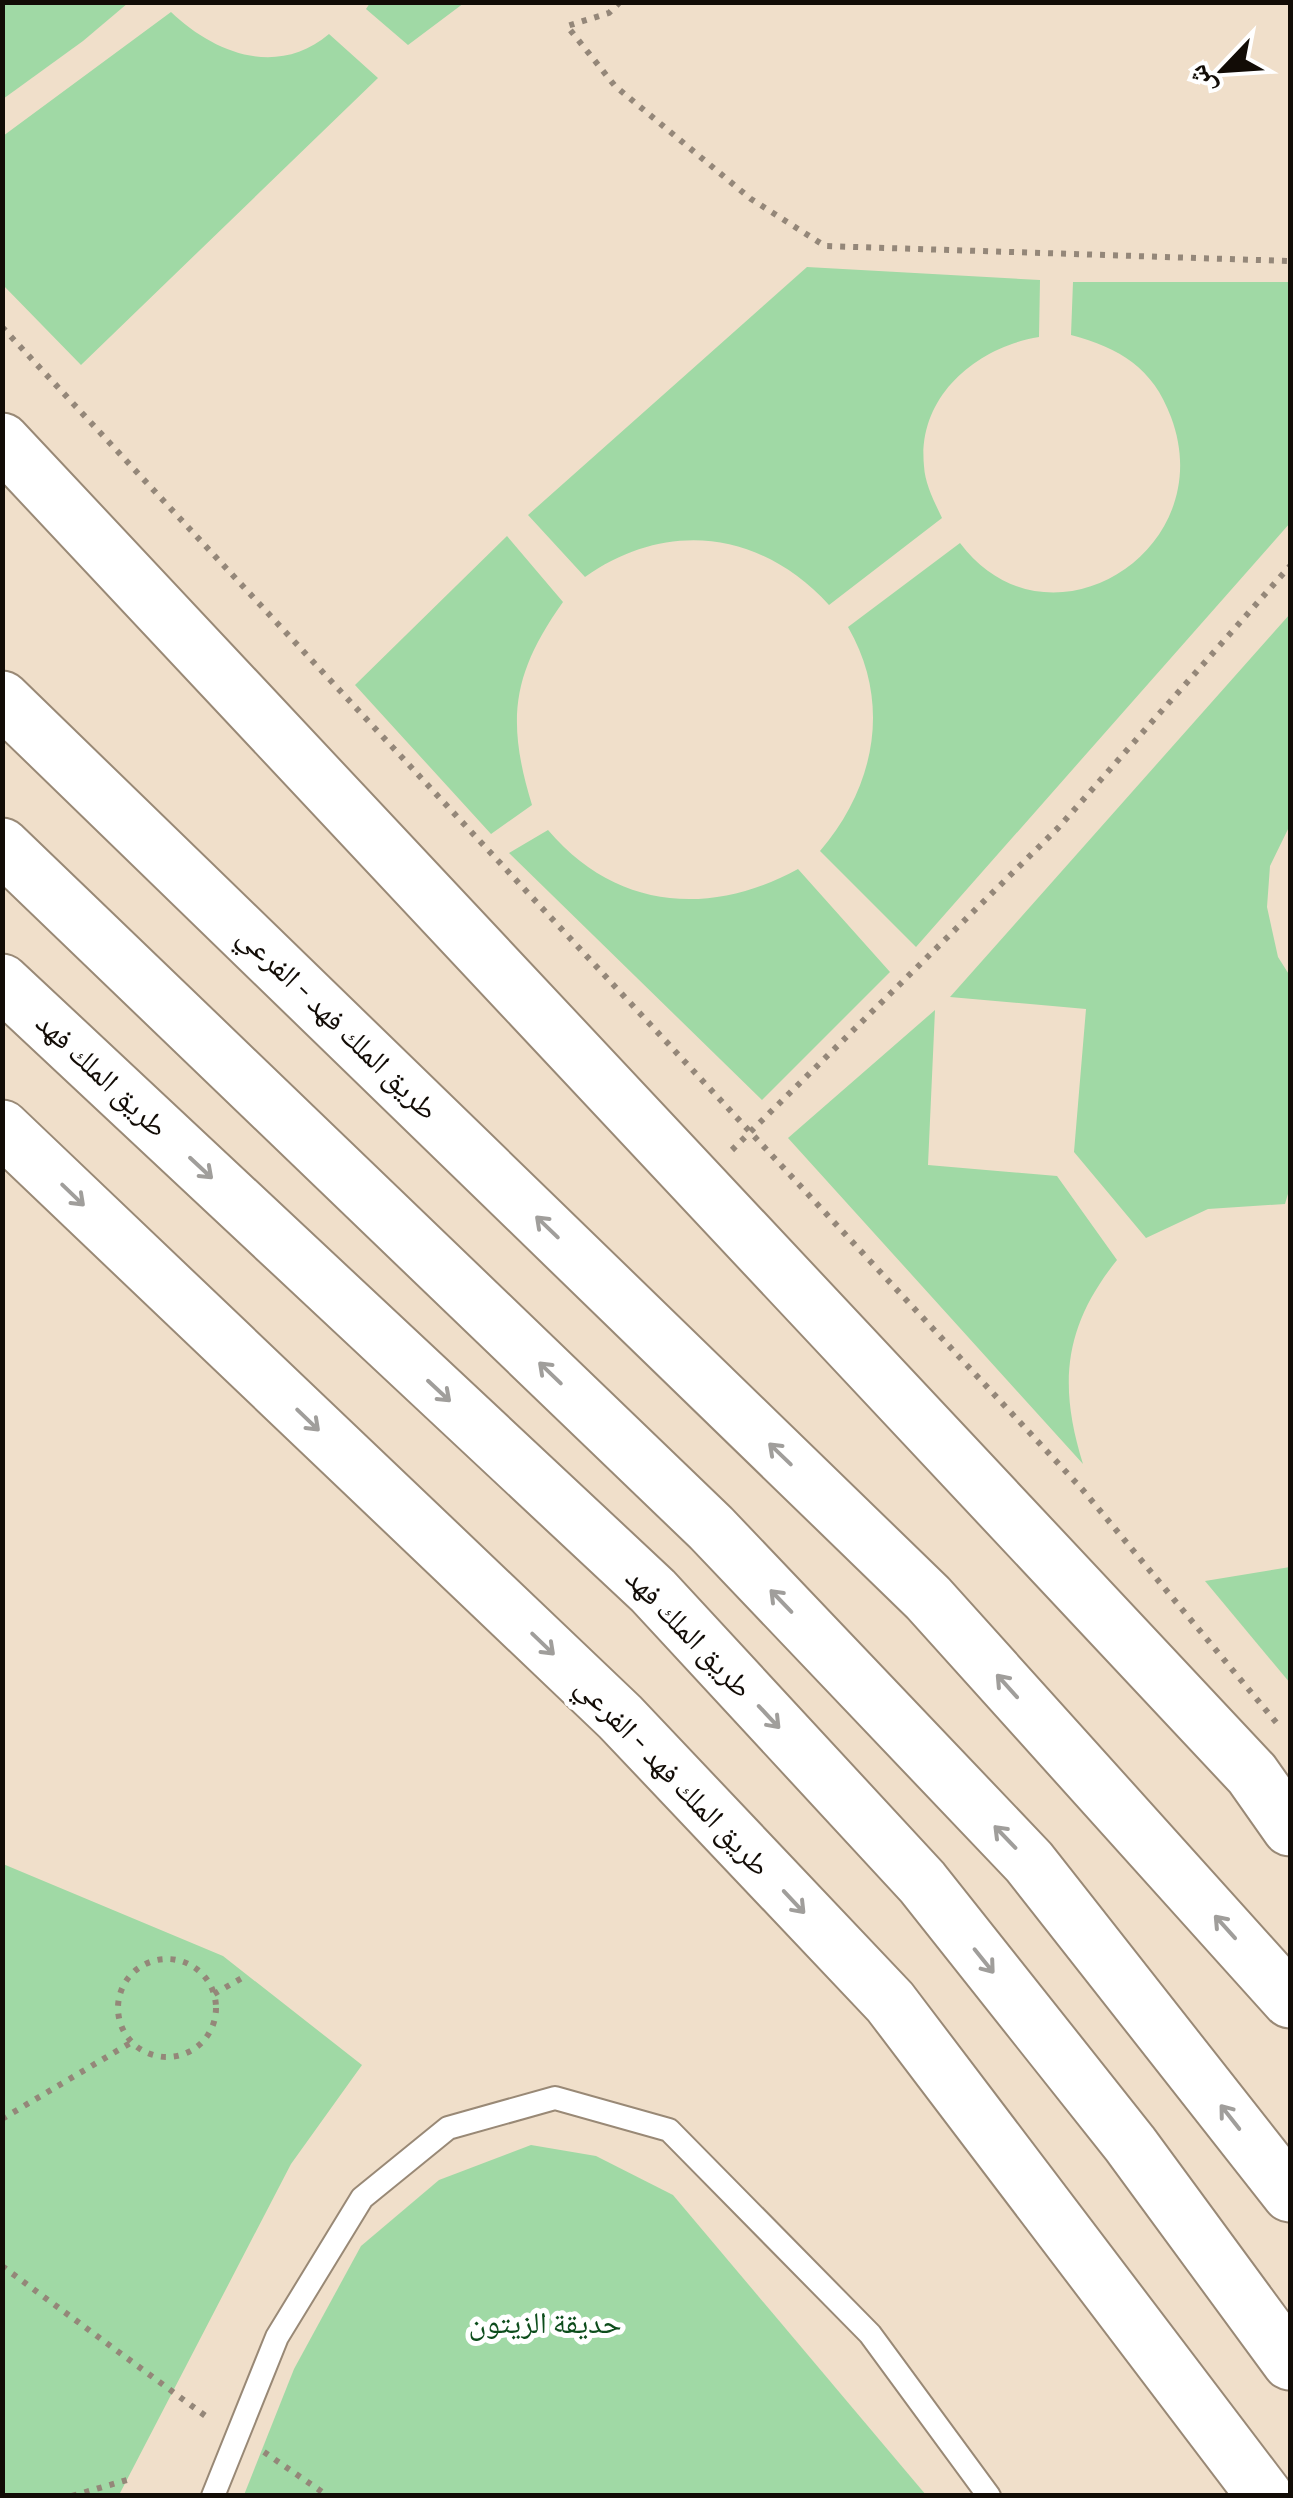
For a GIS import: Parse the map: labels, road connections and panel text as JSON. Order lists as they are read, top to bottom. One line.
{"streets":{"main road":["طريق الملك فهد - الفرعي","طريق الملك فهد"]},"parks":["حديقة الزيتون"],"north":"bottom left"}
